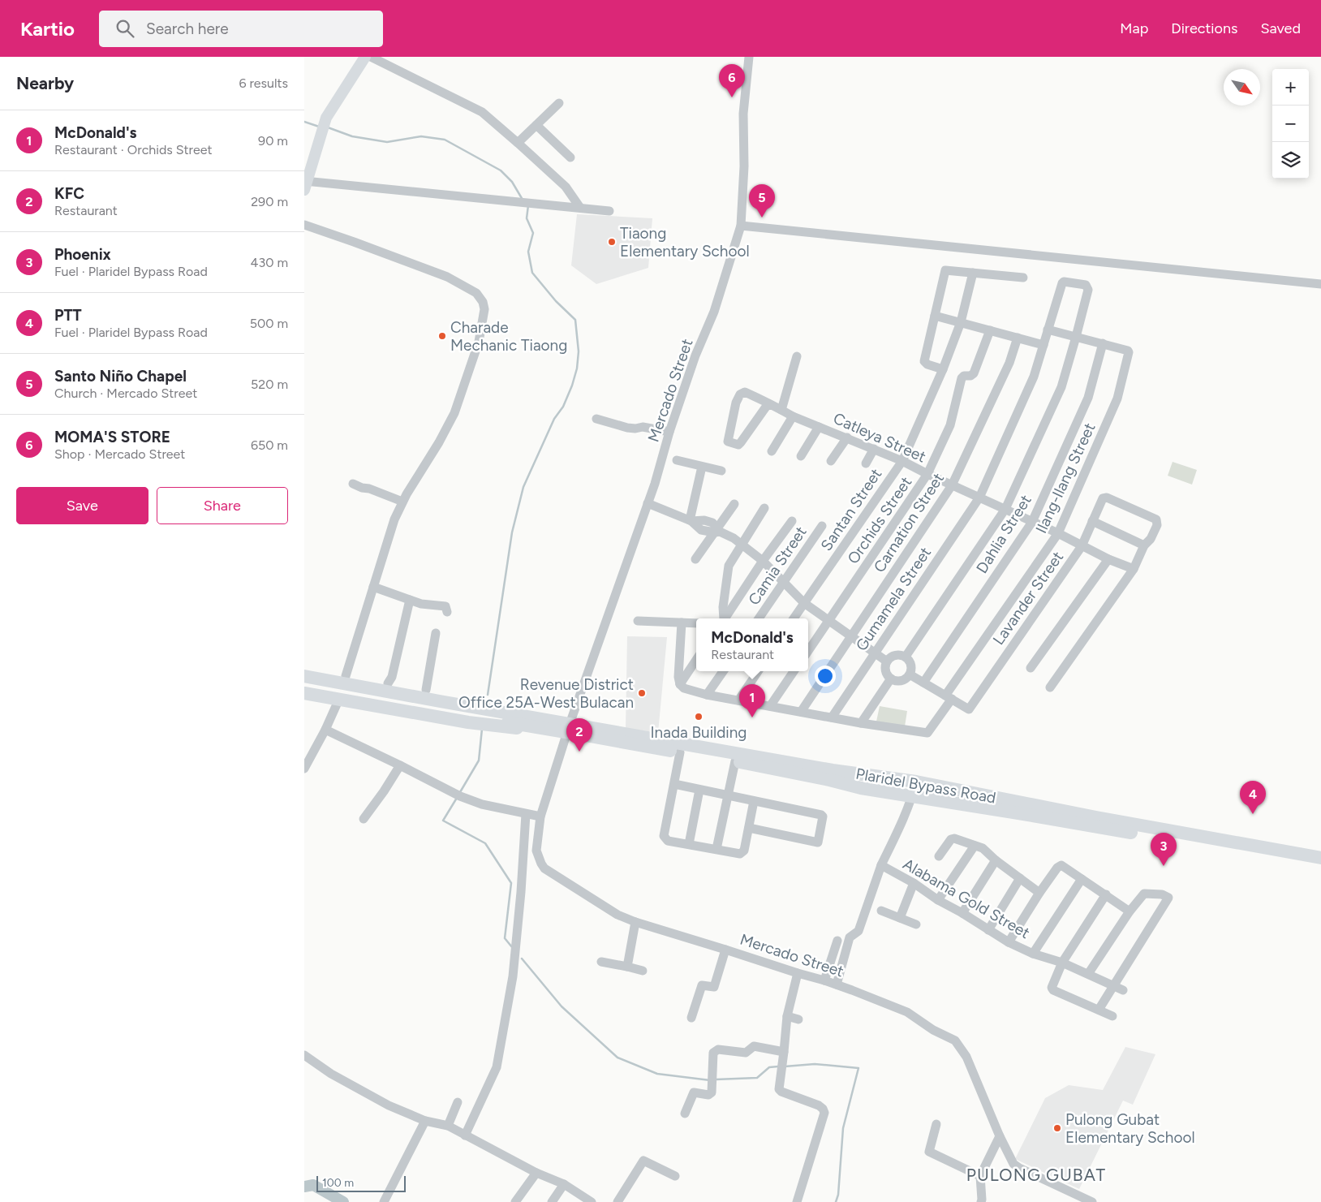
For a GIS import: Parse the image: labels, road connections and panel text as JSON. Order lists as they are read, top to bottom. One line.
{"streets":{"highway":["Plaridel Bypass Road"],"street":["Mercado Street","Catleya Street","Ilang-Ilang Street","Santan Street","Orchids Street","Carnation Street","Dahlia Street","Camia Street","Lavander Street","Gumamela Street","Alabama Gold Street"]},"crossings":[["Mercado Street","Plaridel Bypass Road"],["Catleya Street","Ilang-Ilang Street"],["Catleya Street","Santan Street"],["Catleya Street","Orchids Street"],["Catleya Street","Carnation Street"],["Catleya Street","Dahlia Street"],["Catleya Street","Lavander Street"],["Catleya Street","Gumamela Street"],["Ilang-Ilang Street","Dahlia Street"],["Ilang-Ilang Street","Lavander Street"],["Ilang-Ilang Street","Gumamela Street"],["Plaridel Bypass Road","Alabama Gold Street"]],"districts":["PULONG GUBAT"],"places":["Tiaong Elementary School","Charade Mechanic Tiaong","Revenue District Office 25A-West Bulacan","Inada Building","Pulong Gubat Elementary School"],"scale_bar":"100 m","north":"bottom right","page":{"header":"Kartio","search":"Search here","nav":["Map","Directions","Saved"],"heading":["Nearby","6 results"],"pins":["6","5","1","2","4","3"],"map_buttons":["+","−"],"list":[{"mark":"1","name":"McDonald's","note":"Restaurant · Orchids Street","value":"90 m"},{"mark":"2","name":"KFC","note":"Restaurant","value":"290 m"},{"mark":"3","name":"Phoenix","note":"Fuel · Plaridel Bypass Road","value":"430 m"},{"mark":"4","name":"PTT","note":"Fuel · Plaridel Bypass Road","value":"500 m"},{"mark":"5","name":"Santo Niño Chapel","note":"Church · Mercado Street","value":"520 m"},{"mark":"6","name":"MOMA'S STORE","note":"Shop · Mercado Street","value":"650 m"}],"buttons":["Save","Share"],"popup":["McDonald's","Restaurant"],"scale":"100 m"}}
